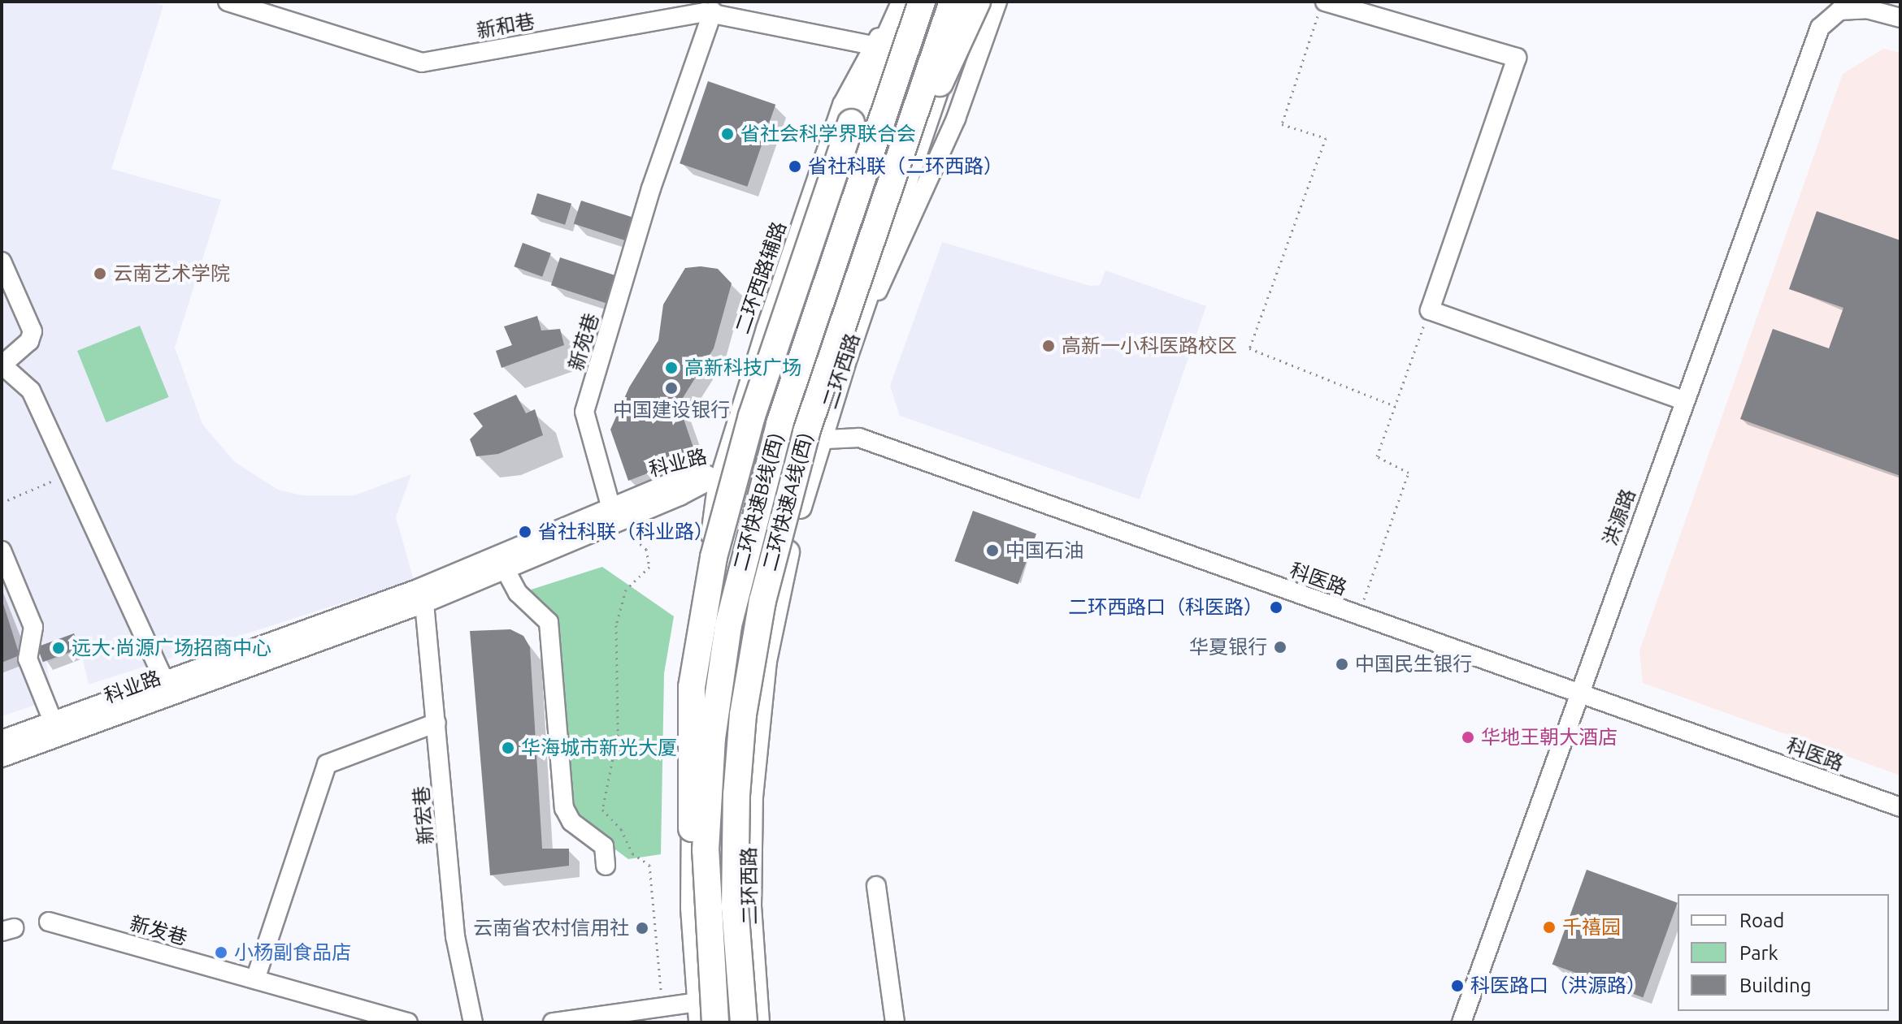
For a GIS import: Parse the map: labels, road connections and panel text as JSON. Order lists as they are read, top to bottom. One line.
{"streets":{"highway":["二环快速B线(西)","二环快速A线(西)"],"main road":["二环西路"],"street":["新和巷","二环西路辅路","新苑巷","科业路","洪源路","科医路","新宏巷","新发巷"]},"crossings":[["新和巷","二环西路辅路"],["新和巷","新苑巷"],["二环西路辅路","科业路"],["二环西路辅路","科医路"],["新苑巷","科业路"],["二环西路","科医路"],["科业路","科医路"],["科业路","新宏巷"],["洪源路","科医路"]],"places":["省社会科学界联合会","省社科联（二环西路）","云南艺术学院","高新一小科医路校区","高新科技广场","中国建设银行","省社科联（科业路）","中国石油","二环西路口（科医路）","华夏银行","远大·尚源广场招商中心","中国民生银行","华地王朝大酒店","华海城市新光大厦","千禧园","云南省农村信用社","小杨副食品店","科医路口（洪源路）"],"legend":["Road","Park","Building"]}
